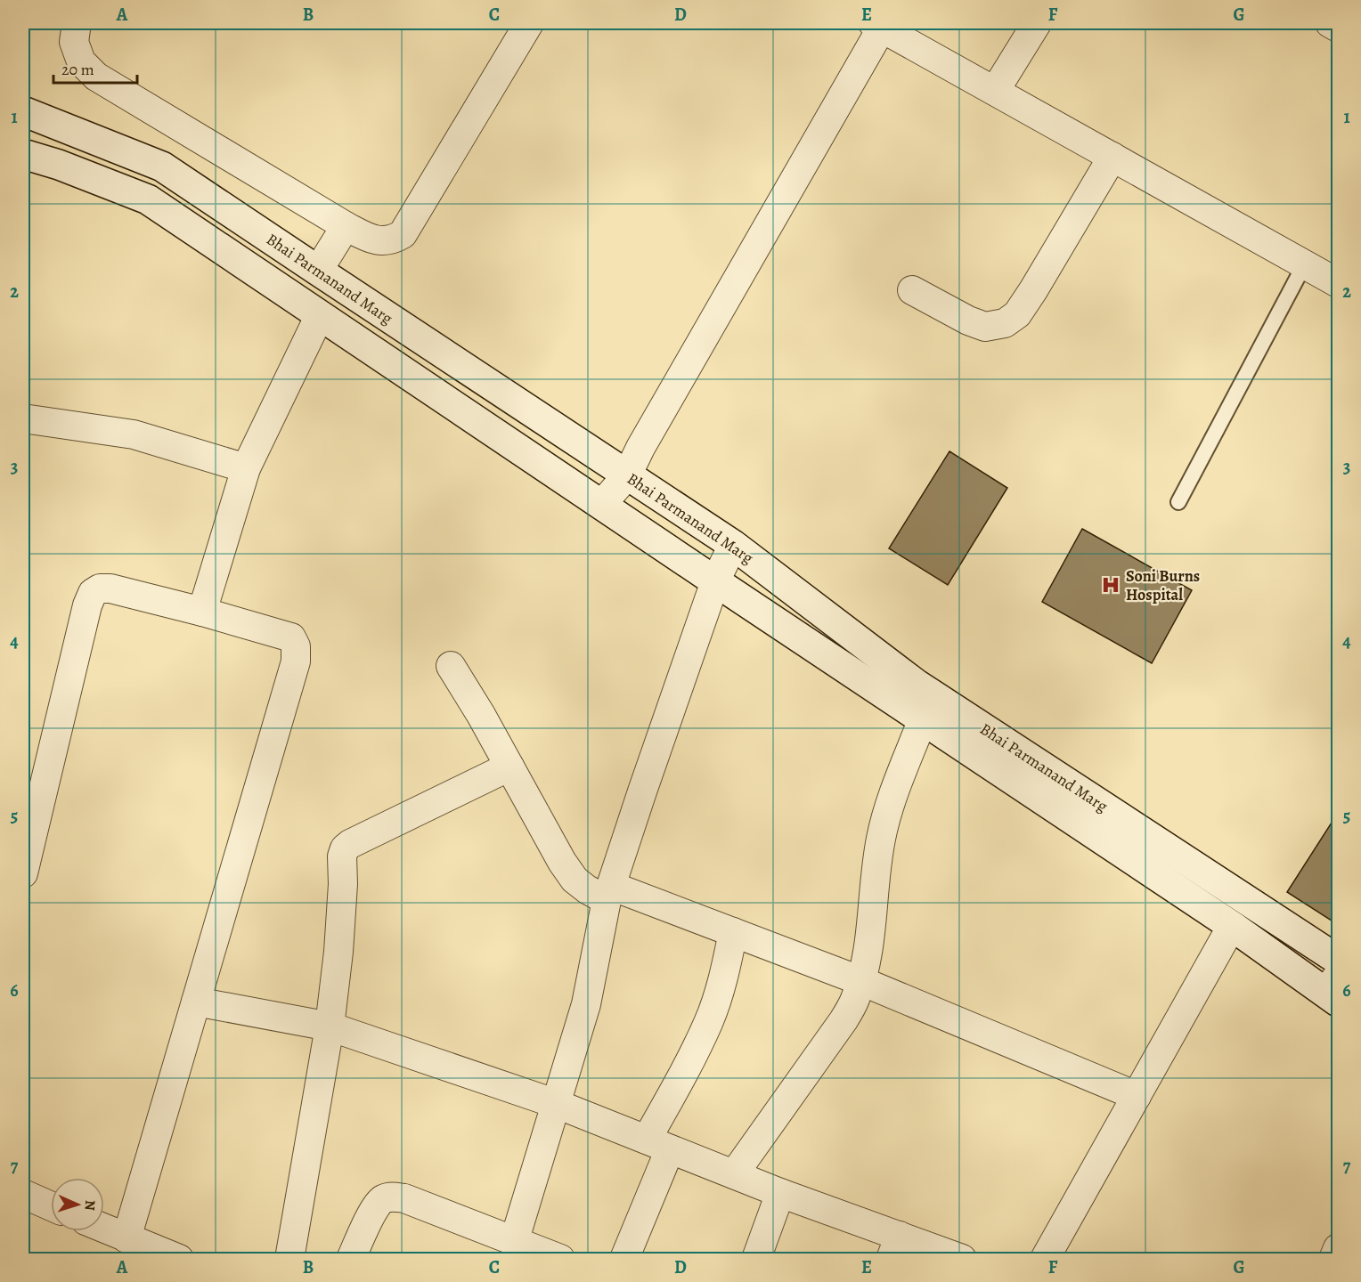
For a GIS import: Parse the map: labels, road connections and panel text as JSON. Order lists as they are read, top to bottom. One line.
{"streets":{"street":["Bhai Parmanand Marg"]},"places":{"hospital":["Soni Burns Hospital"]},"scale_bar":"20 m","north":"right","grid":{"columns":["A","B","C","D","E","F","G"],"rows":["1","2","3","4","5","6","7"]}}
